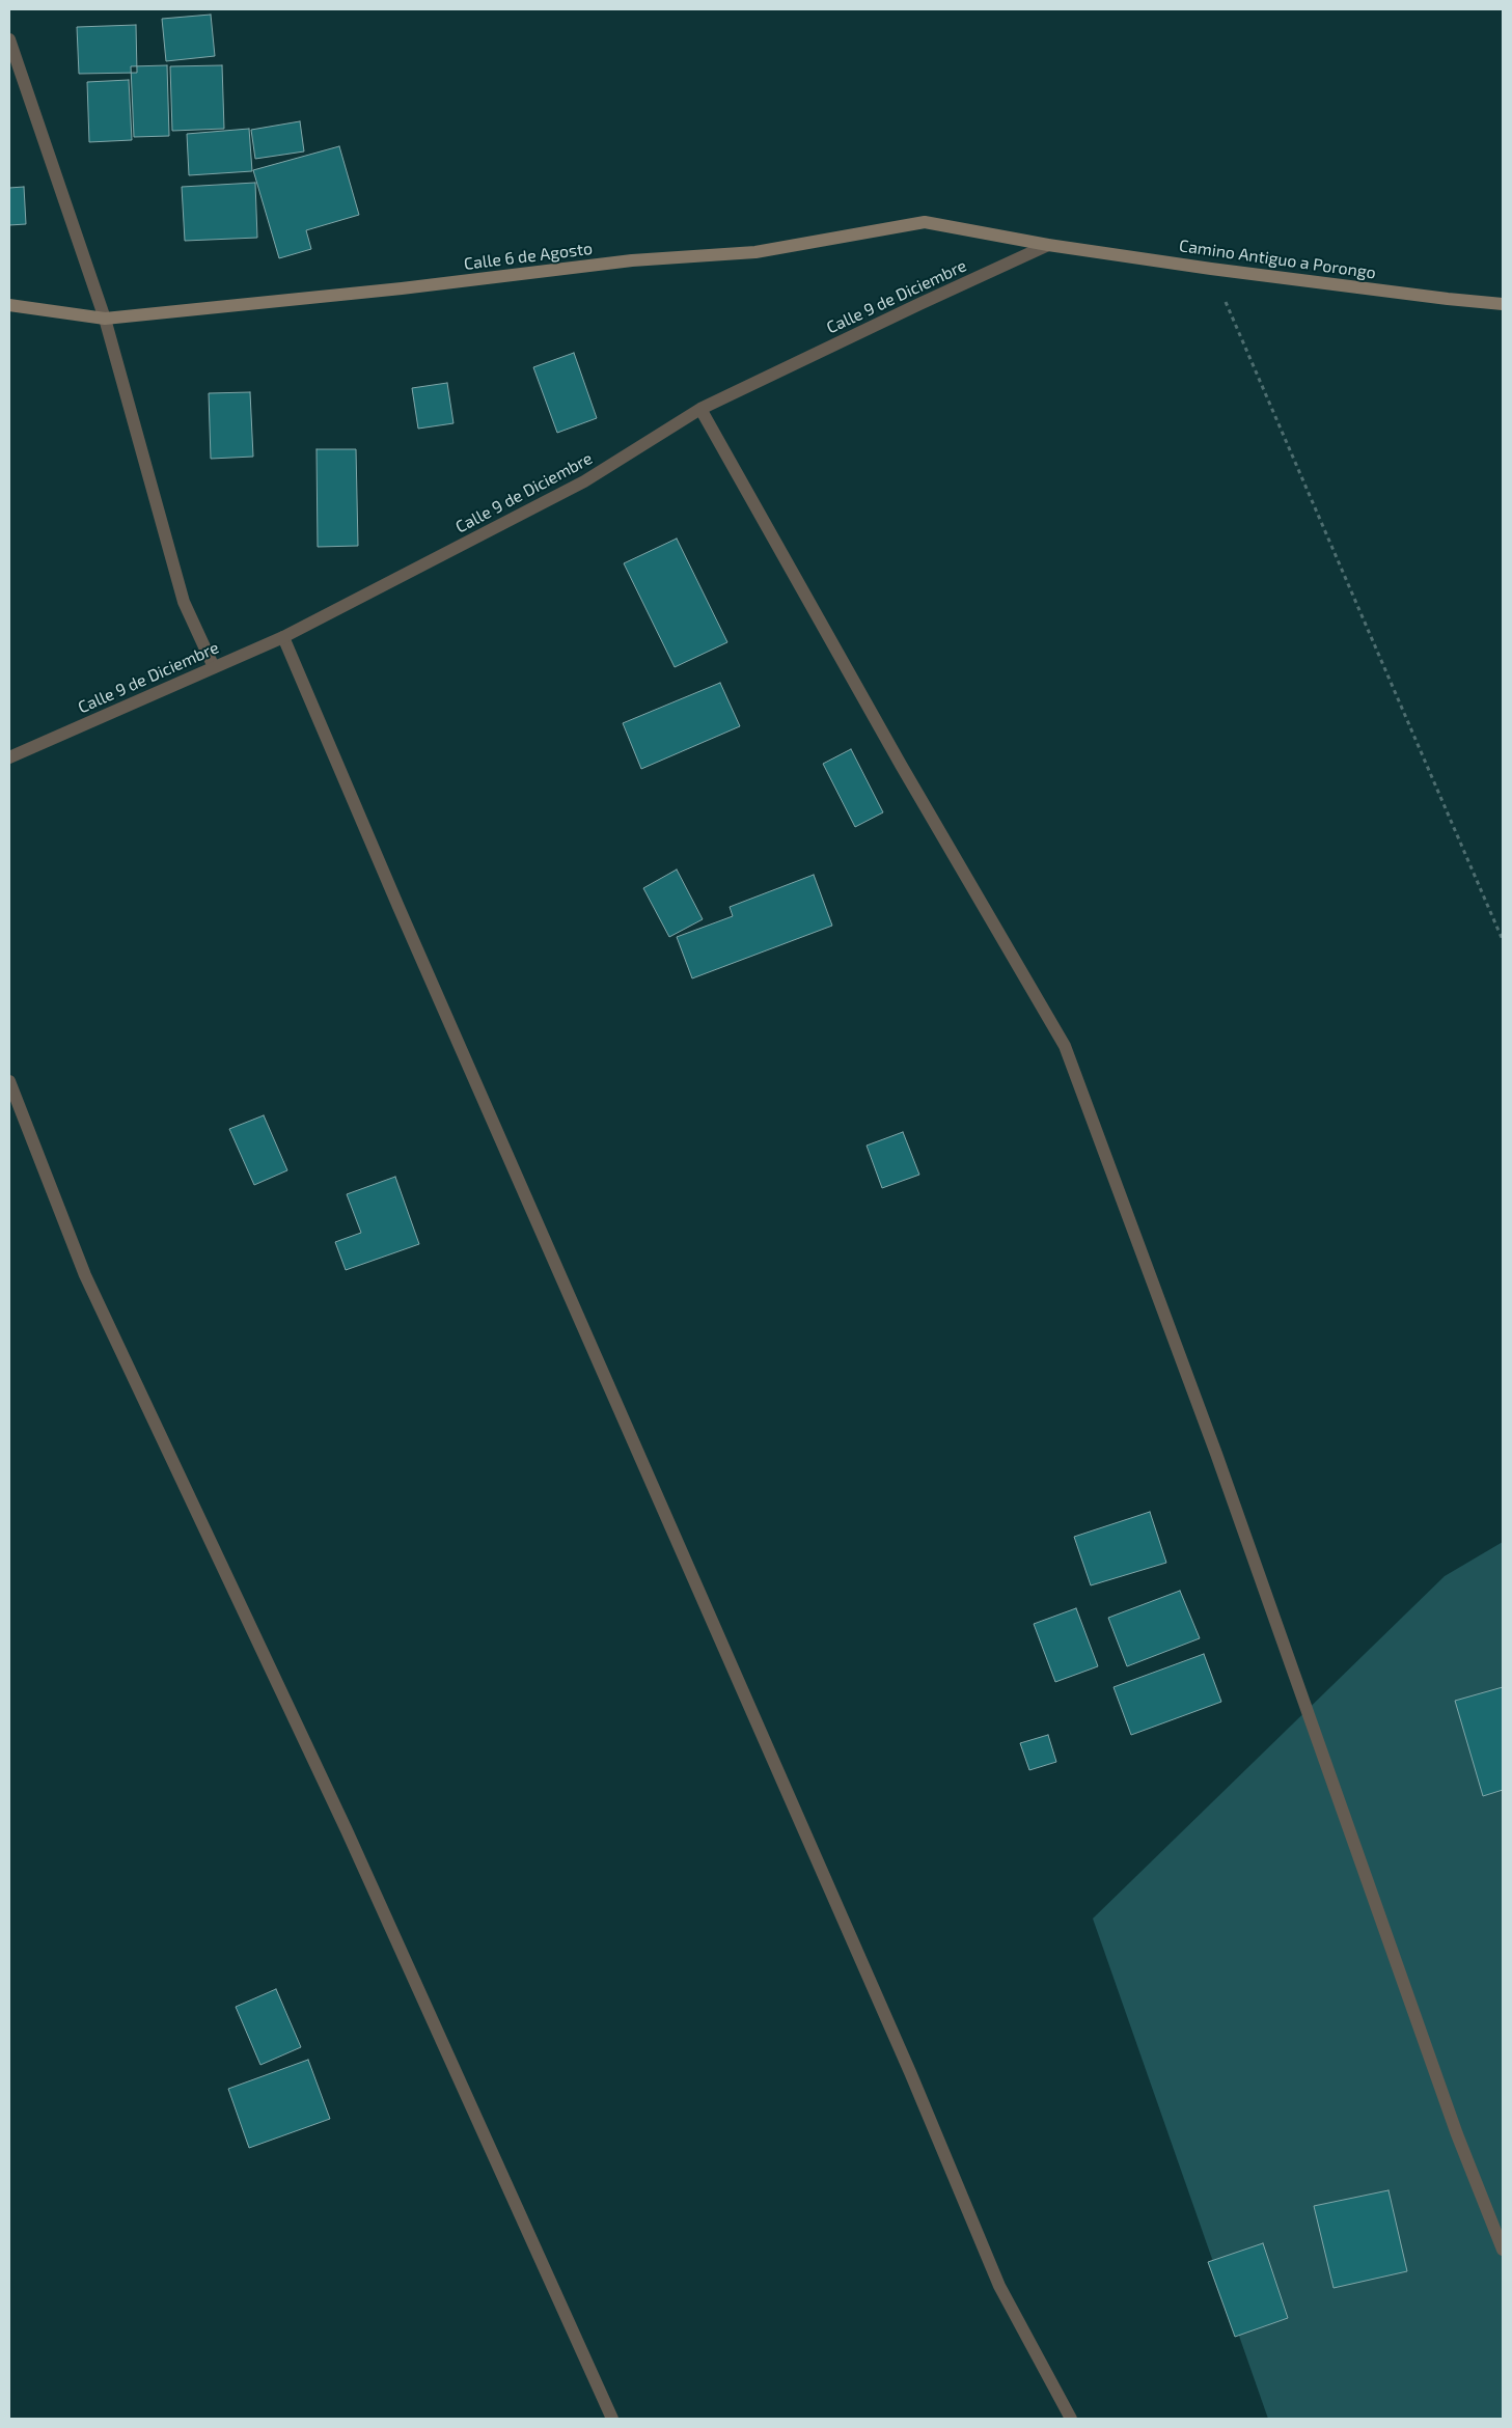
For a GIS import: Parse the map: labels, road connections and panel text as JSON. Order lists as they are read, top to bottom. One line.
{"streets":{"street":["Calle 6 de Agosto","Camino Antiguo a Porongo","Calle 9 de Diciembre"]},"crossings":[["Calle 6 de Agosto","Camino Antiguo a Porongo"],["Calle 6 de Agosto","Calle 9 de Diciembre"],["Camino Antiguo a Porongo","Calle 9 de Diciembre"]]}
